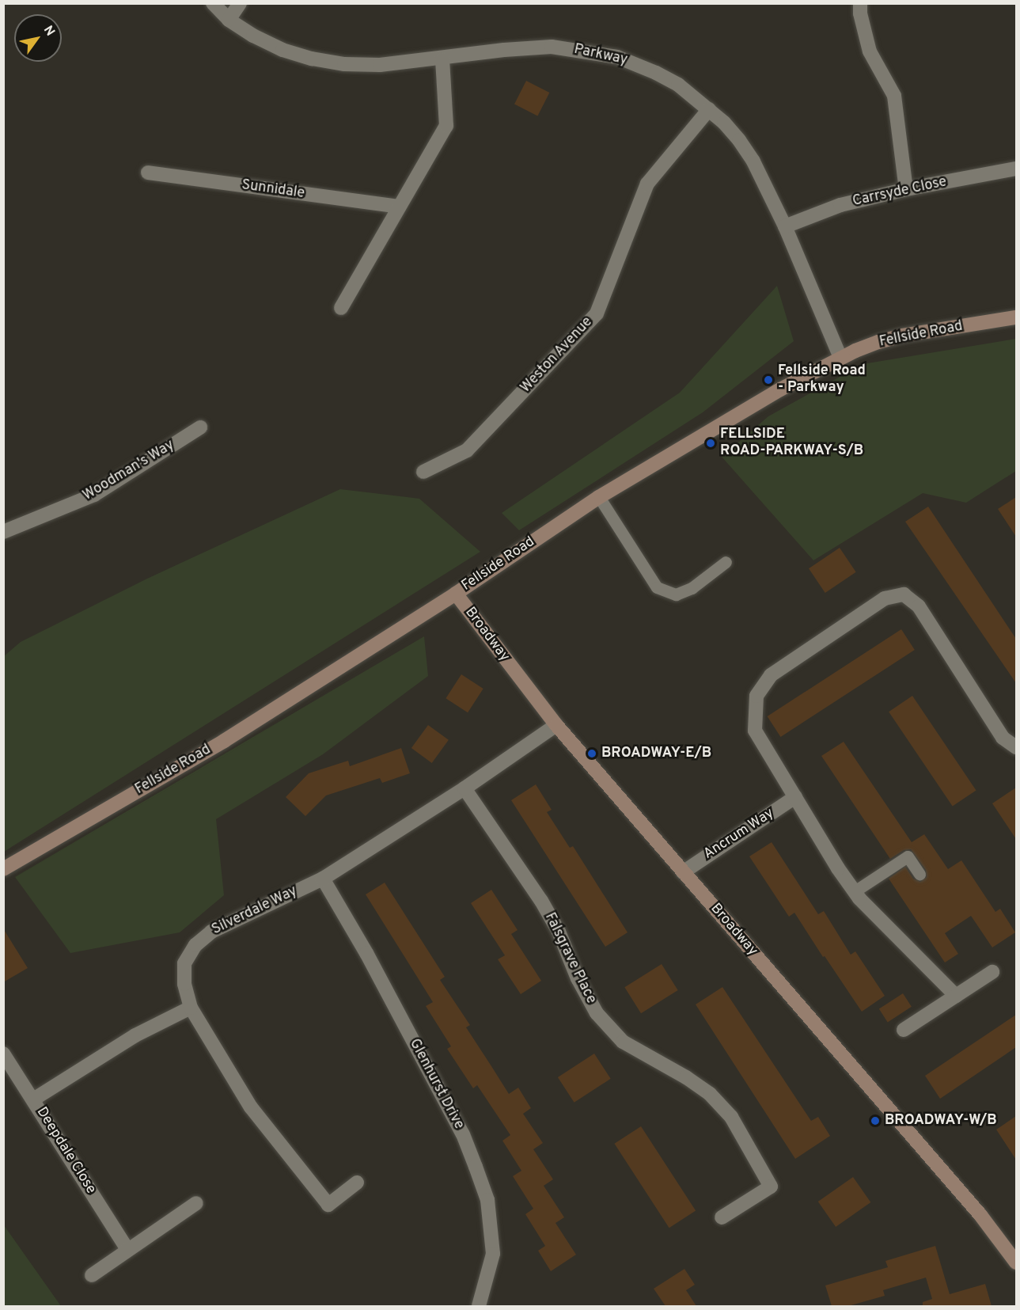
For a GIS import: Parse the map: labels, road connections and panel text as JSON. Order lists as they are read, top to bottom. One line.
{"streets":{"street":["Parkway","Sunnidale","Carrsyde Close","Fellside Road","Weston Avenue","Woodman's Way","Broadway","Ancrum Way","Silverdale Way","Falsgrave Place","Glenhurst Drive","Deepdale Close"]},"crossings":[["Parkway","Carrsyde Close"],["Parkway","Fellside Road"],["Parkway","Weston Avenue"],["Fellside Road","Broadway"],["Broadway","Ancrum Way"],["Broadway","Silverdale Way"],["Silverdale Way","Falsgrave Place"],["Silverdale Way","Glenhurst Drive"]],"places":["Fellside Road - Parkway","FELLSIDE ROAD-PARKWAY-S/B","BROADWAY-E/B","BROADWAY-W/B"],"north":"top right"}
